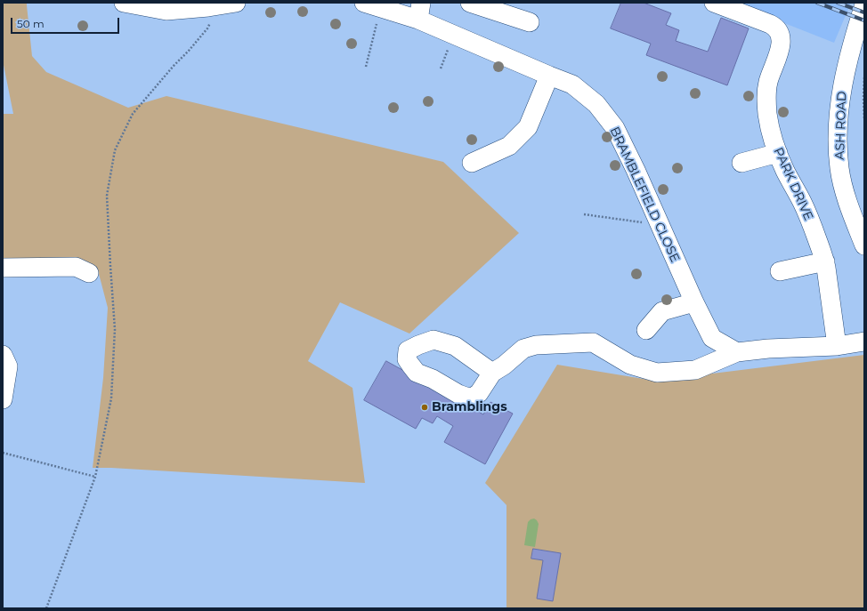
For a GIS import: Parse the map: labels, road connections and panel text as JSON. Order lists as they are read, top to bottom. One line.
{"streets":{"street":["ASH ROAD","PARK DRIVE","BRAMBLEFIELD CLOSE"]},"places":["Bramblings"],"scale_bar":"50 m"}
